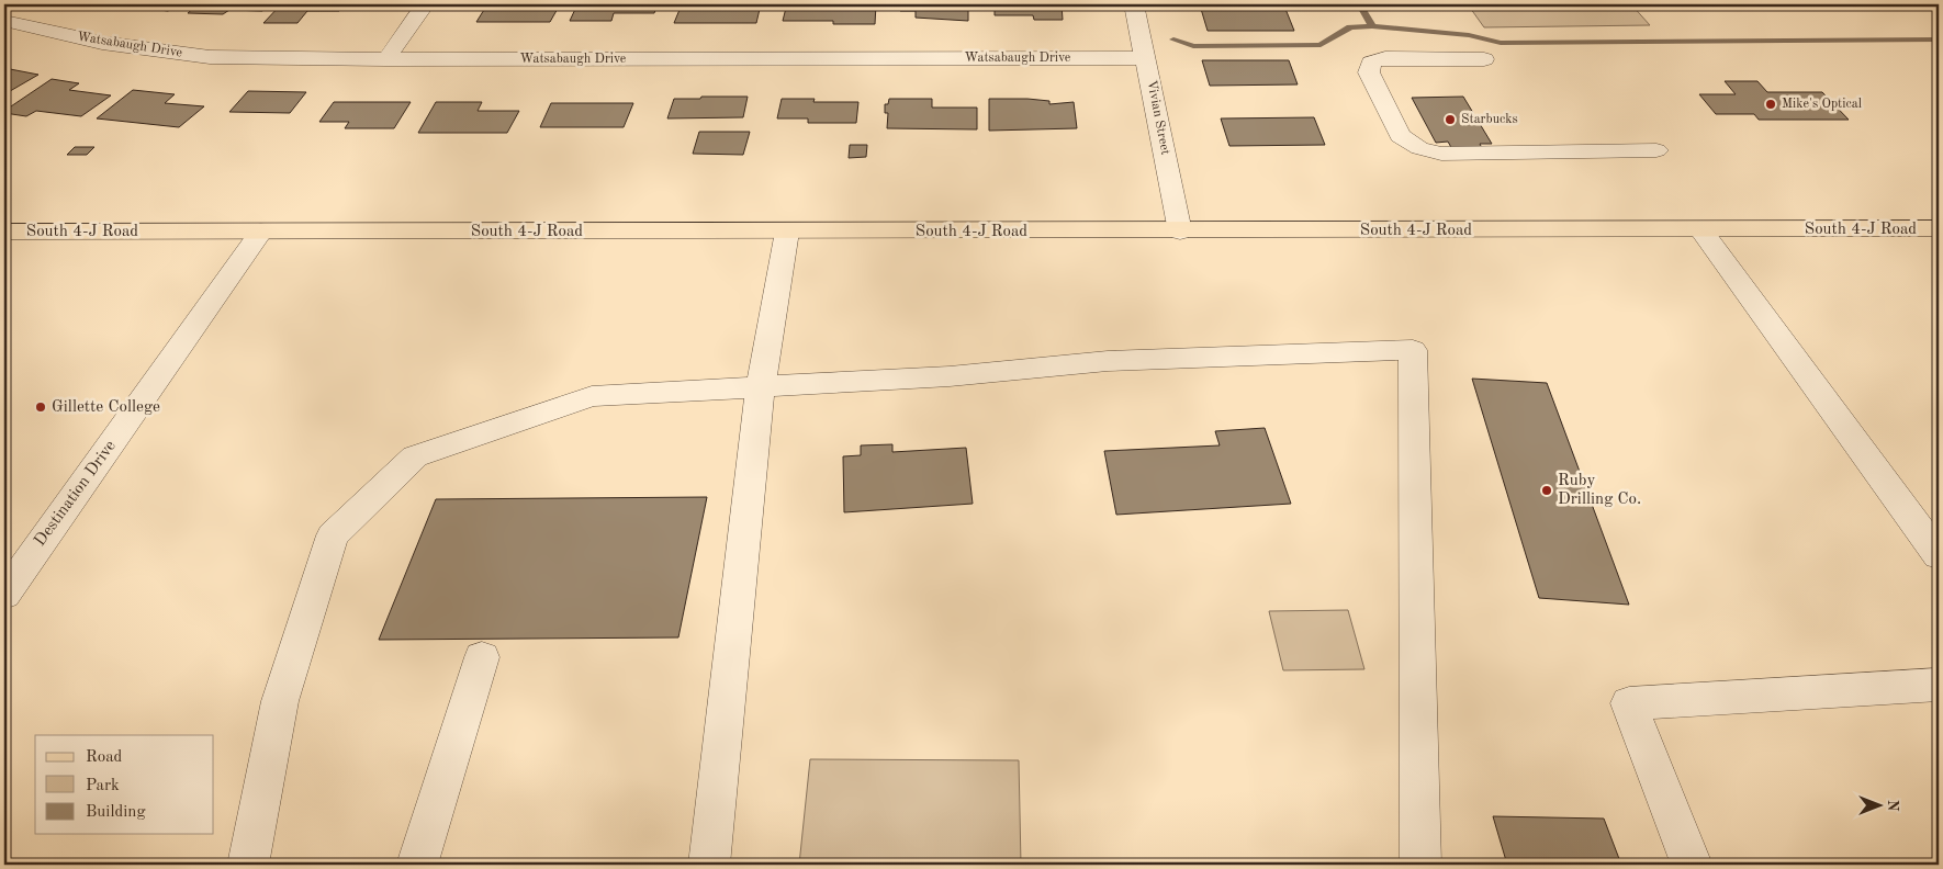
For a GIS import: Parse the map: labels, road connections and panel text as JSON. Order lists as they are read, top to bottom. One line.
{"streets":{"main road":["South 4-J Road"],"street":["Watsabaugh Drive","Vivian Street","Destination Drive"]},"crossings":[["Watsabaugh Drive","Vivian Street"],["Vivian Street","South 4-J Road"],["South 4-J Road","Destination Drive"]],"places":["Mike's Optical","Starbucks","Gillette College","Ruby Drilling Co."],"legend":["Road","Park","Building"],"north":"right"}
